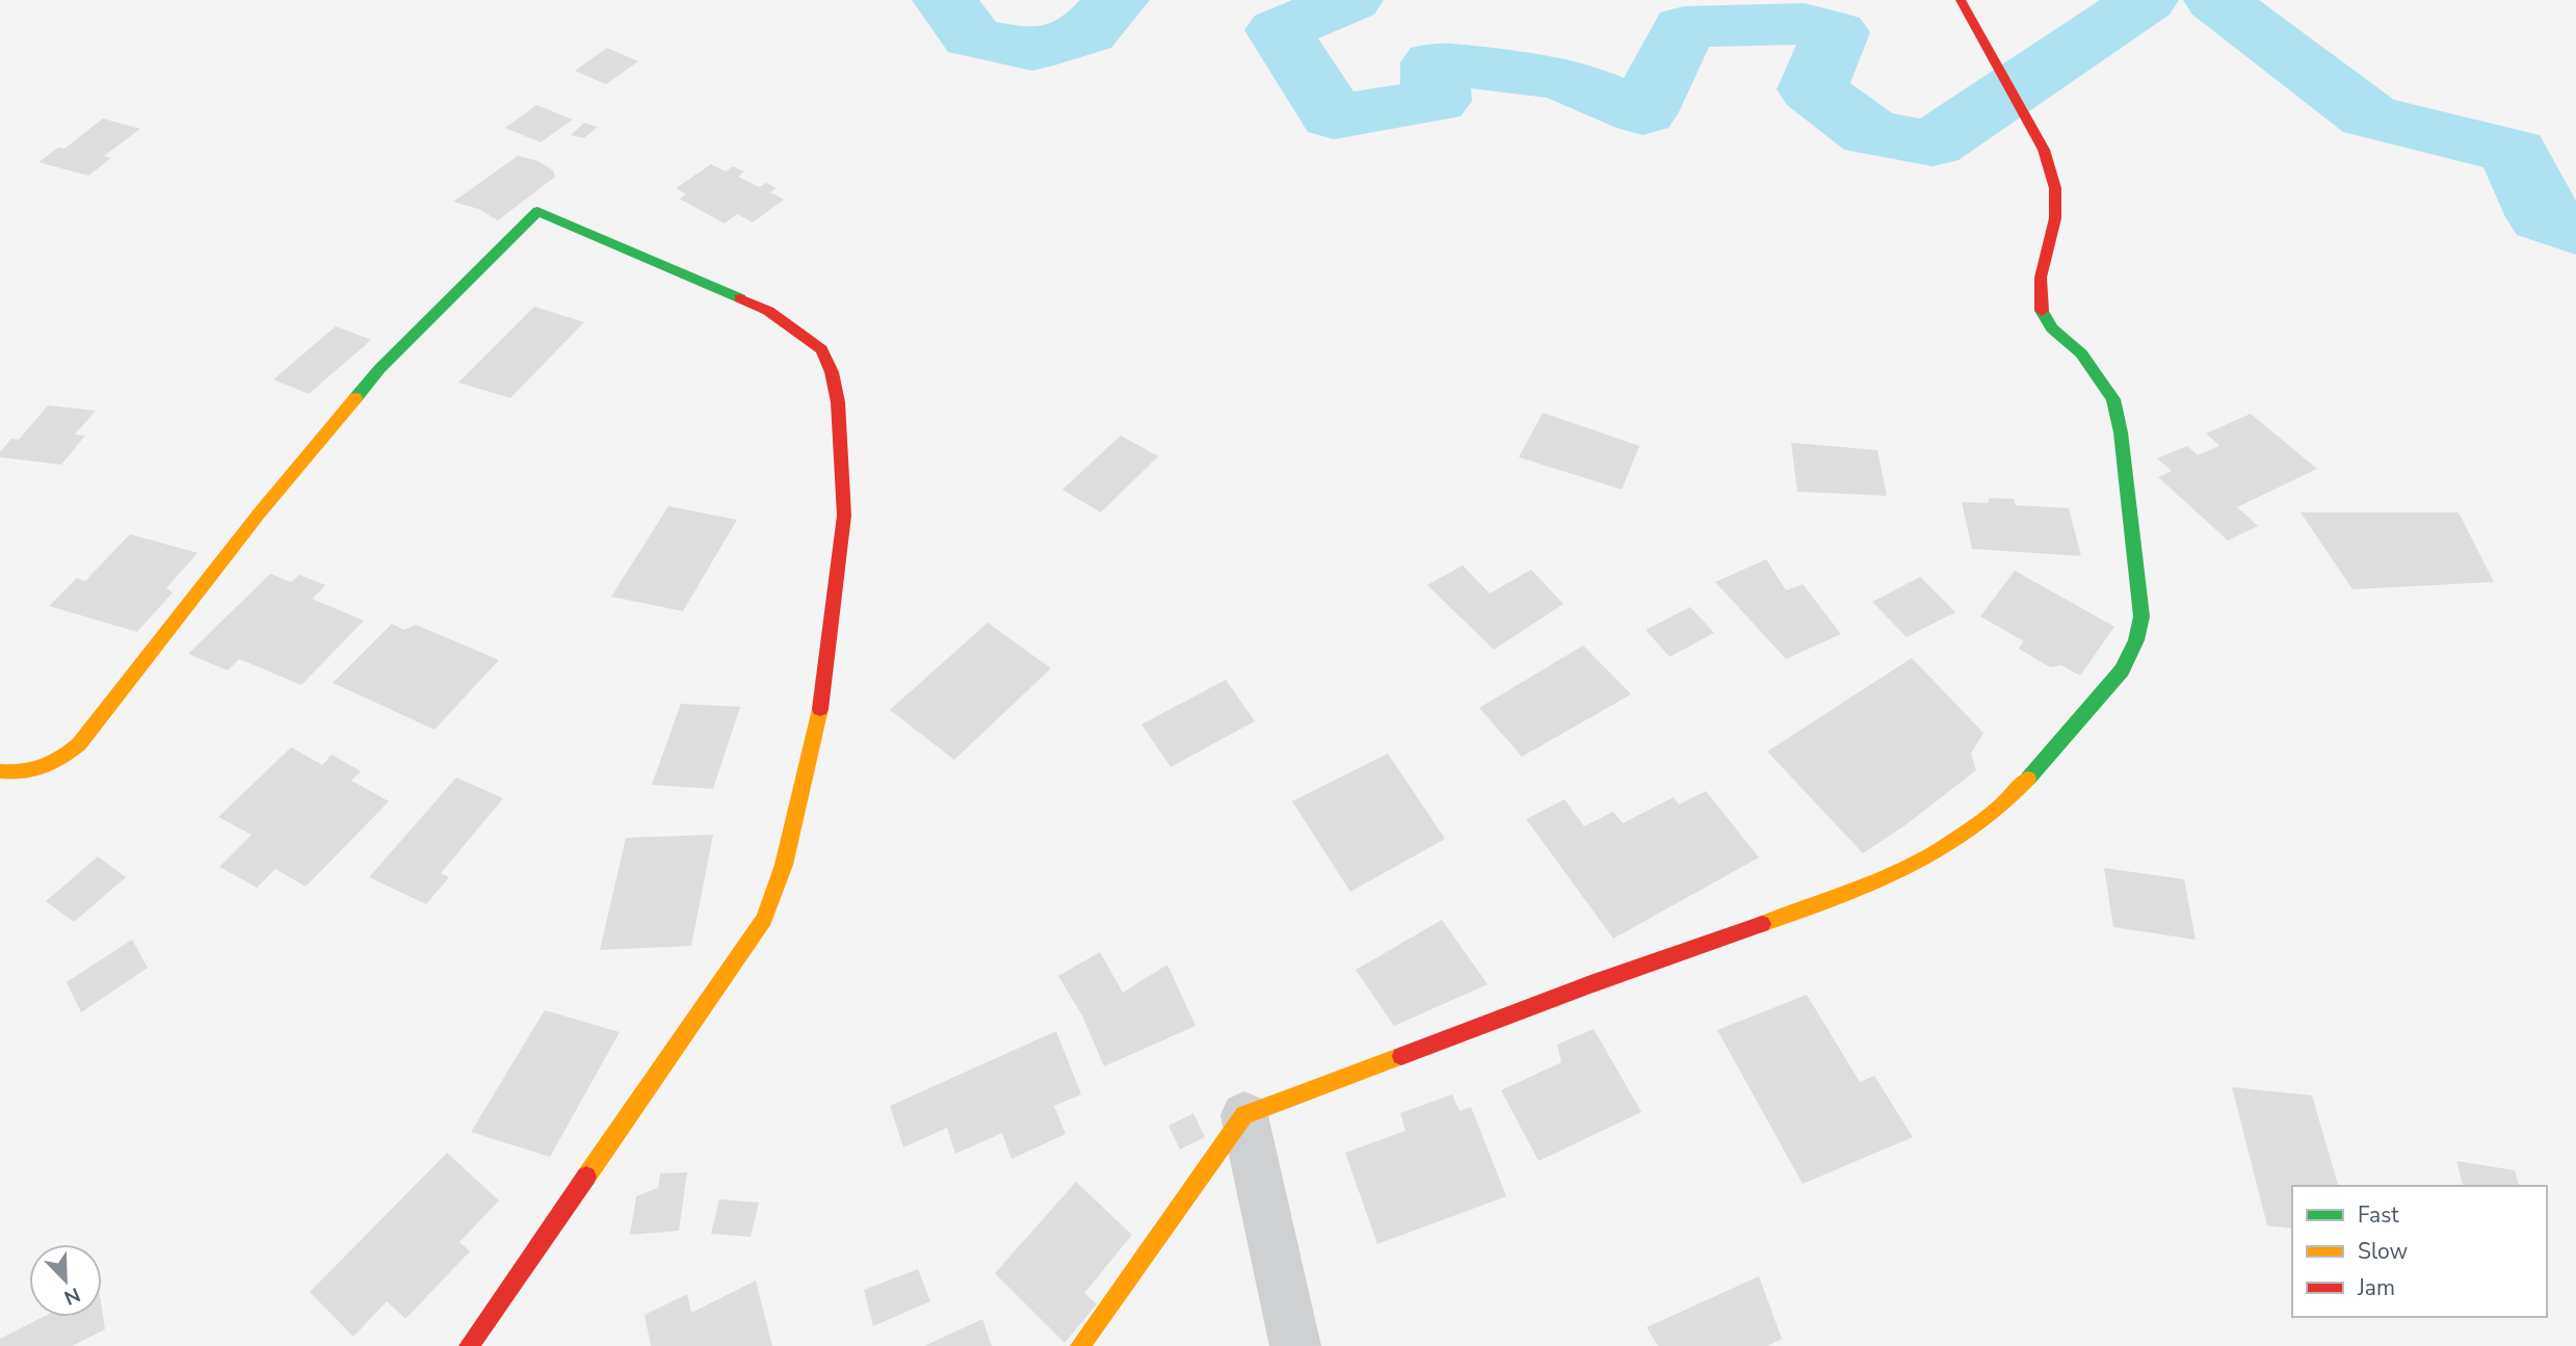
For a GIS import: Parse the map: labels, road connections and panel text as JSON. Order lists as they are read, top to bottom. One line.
{"legend":["Fast","Slow","Jam"],"north":"bottom right"}
